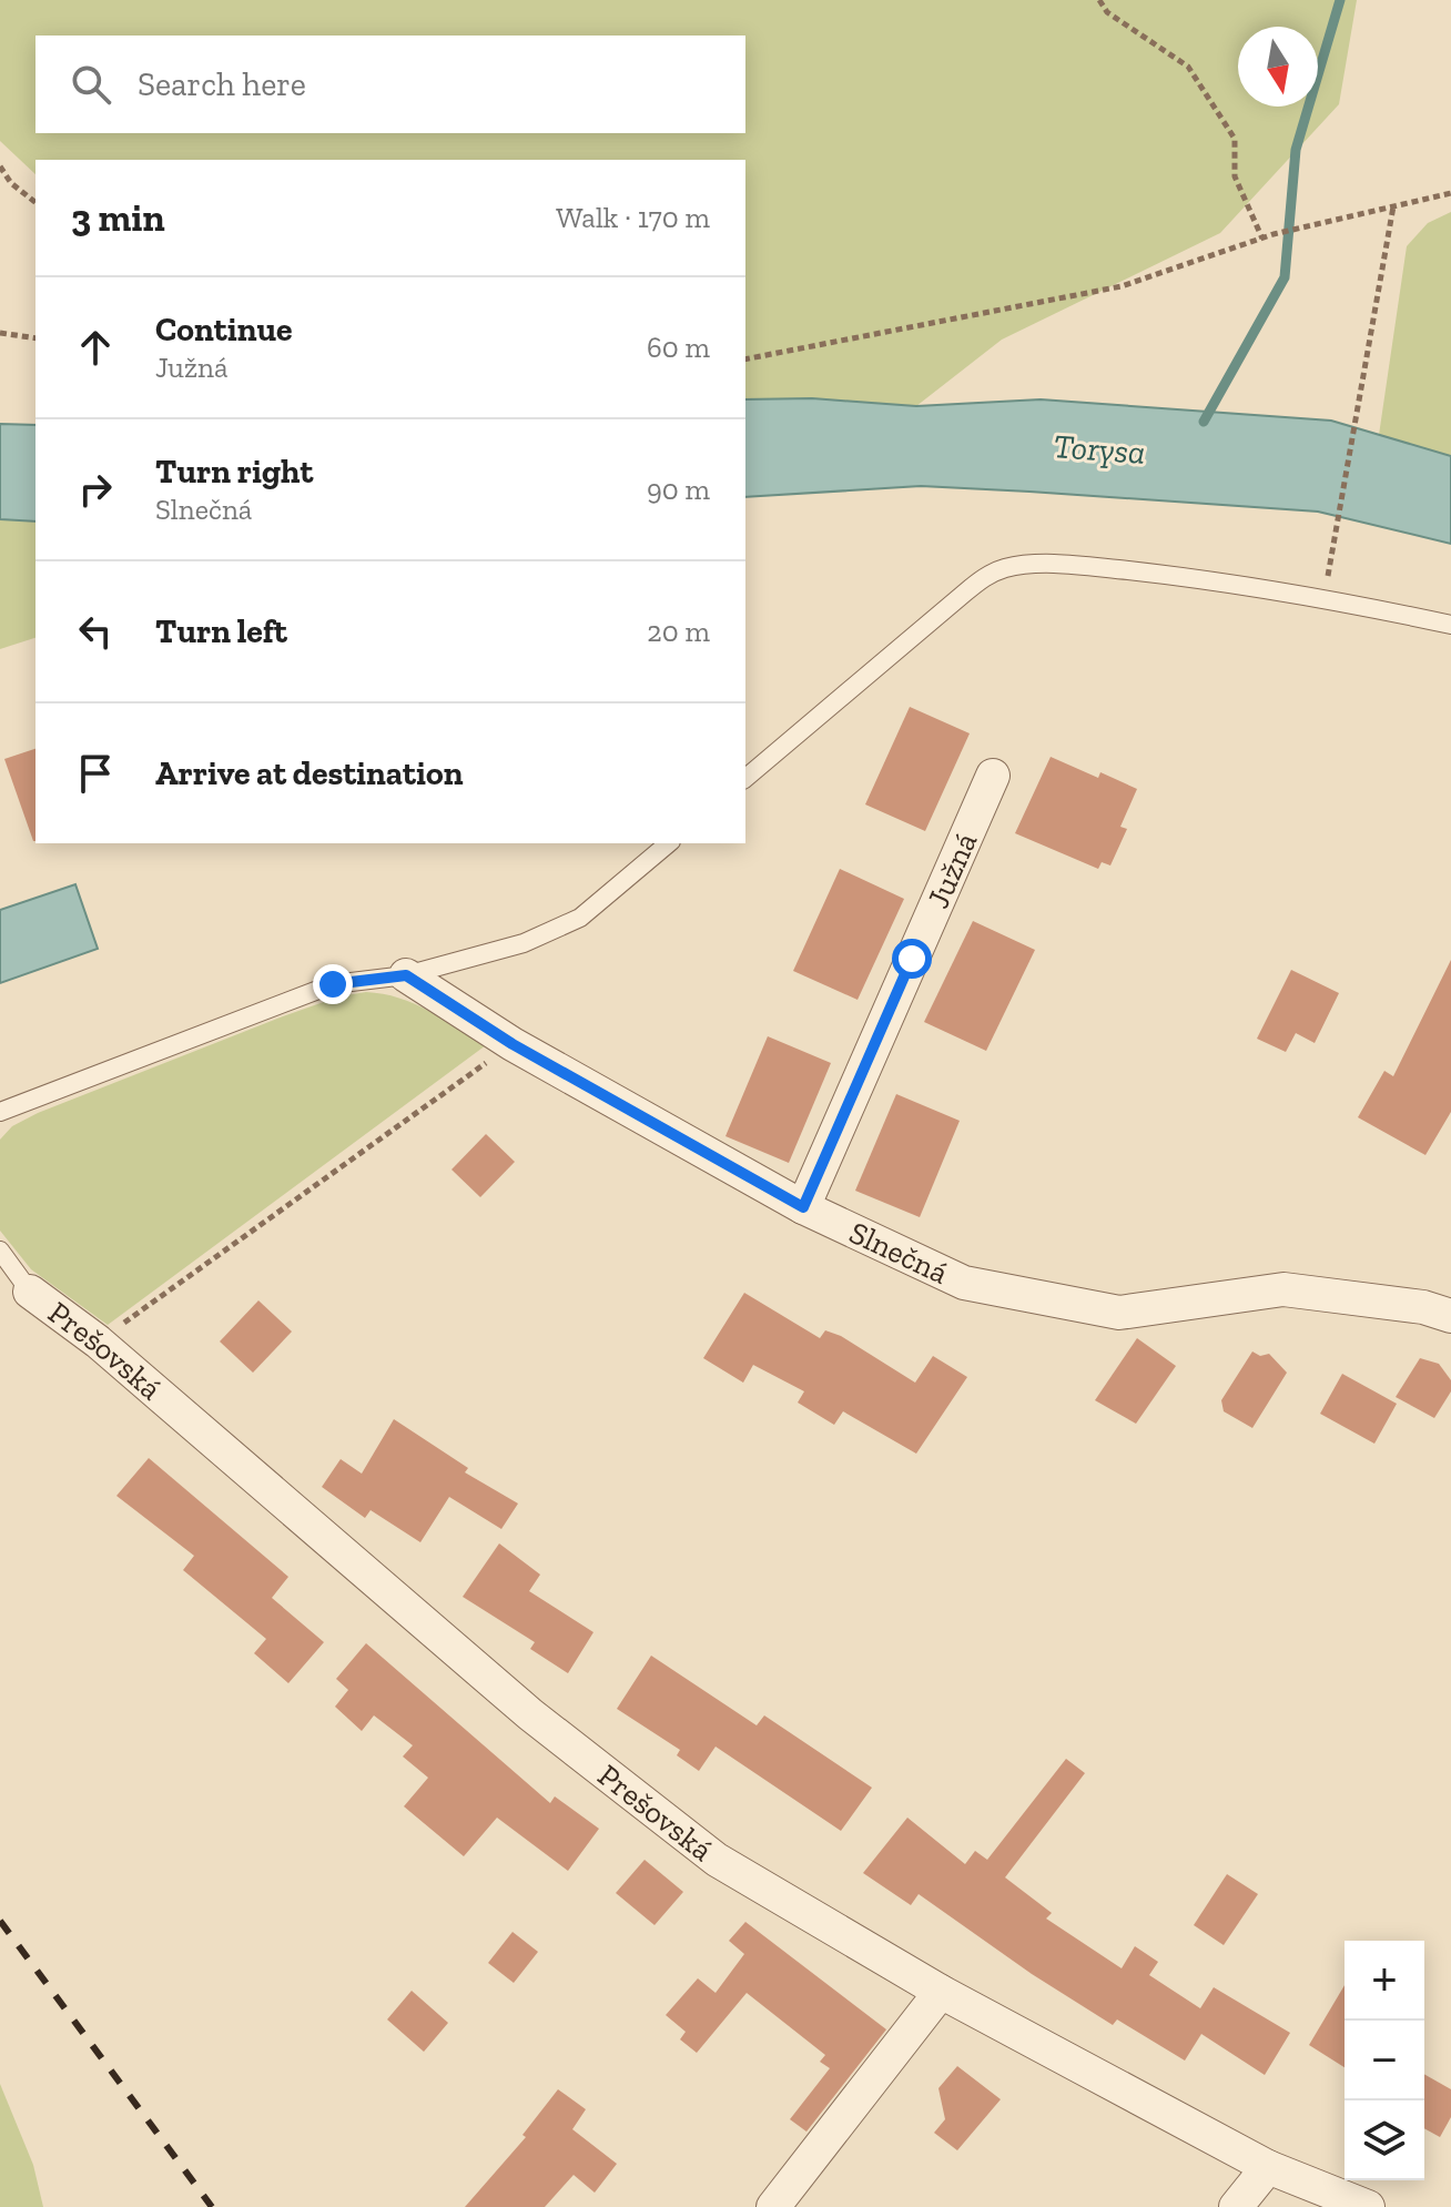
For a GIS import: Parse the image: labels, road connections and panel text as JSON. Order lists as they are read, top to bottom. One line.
{"streets":{"street":["Južná","Slnečná","Prešovská"]},"crossings":[["Južná","Slnečná"]],"water":["Torysa"],"north":"bottom","page":{"search":"Search here","heading":["3 min","Walk · 170 m"],"list":[["Continue","Južná","60 m"],["Turn right","Slnečná","90 m"],["Turn left","20 m"],"Arrive at destination"],"map_buttons":["+","−"]}}
